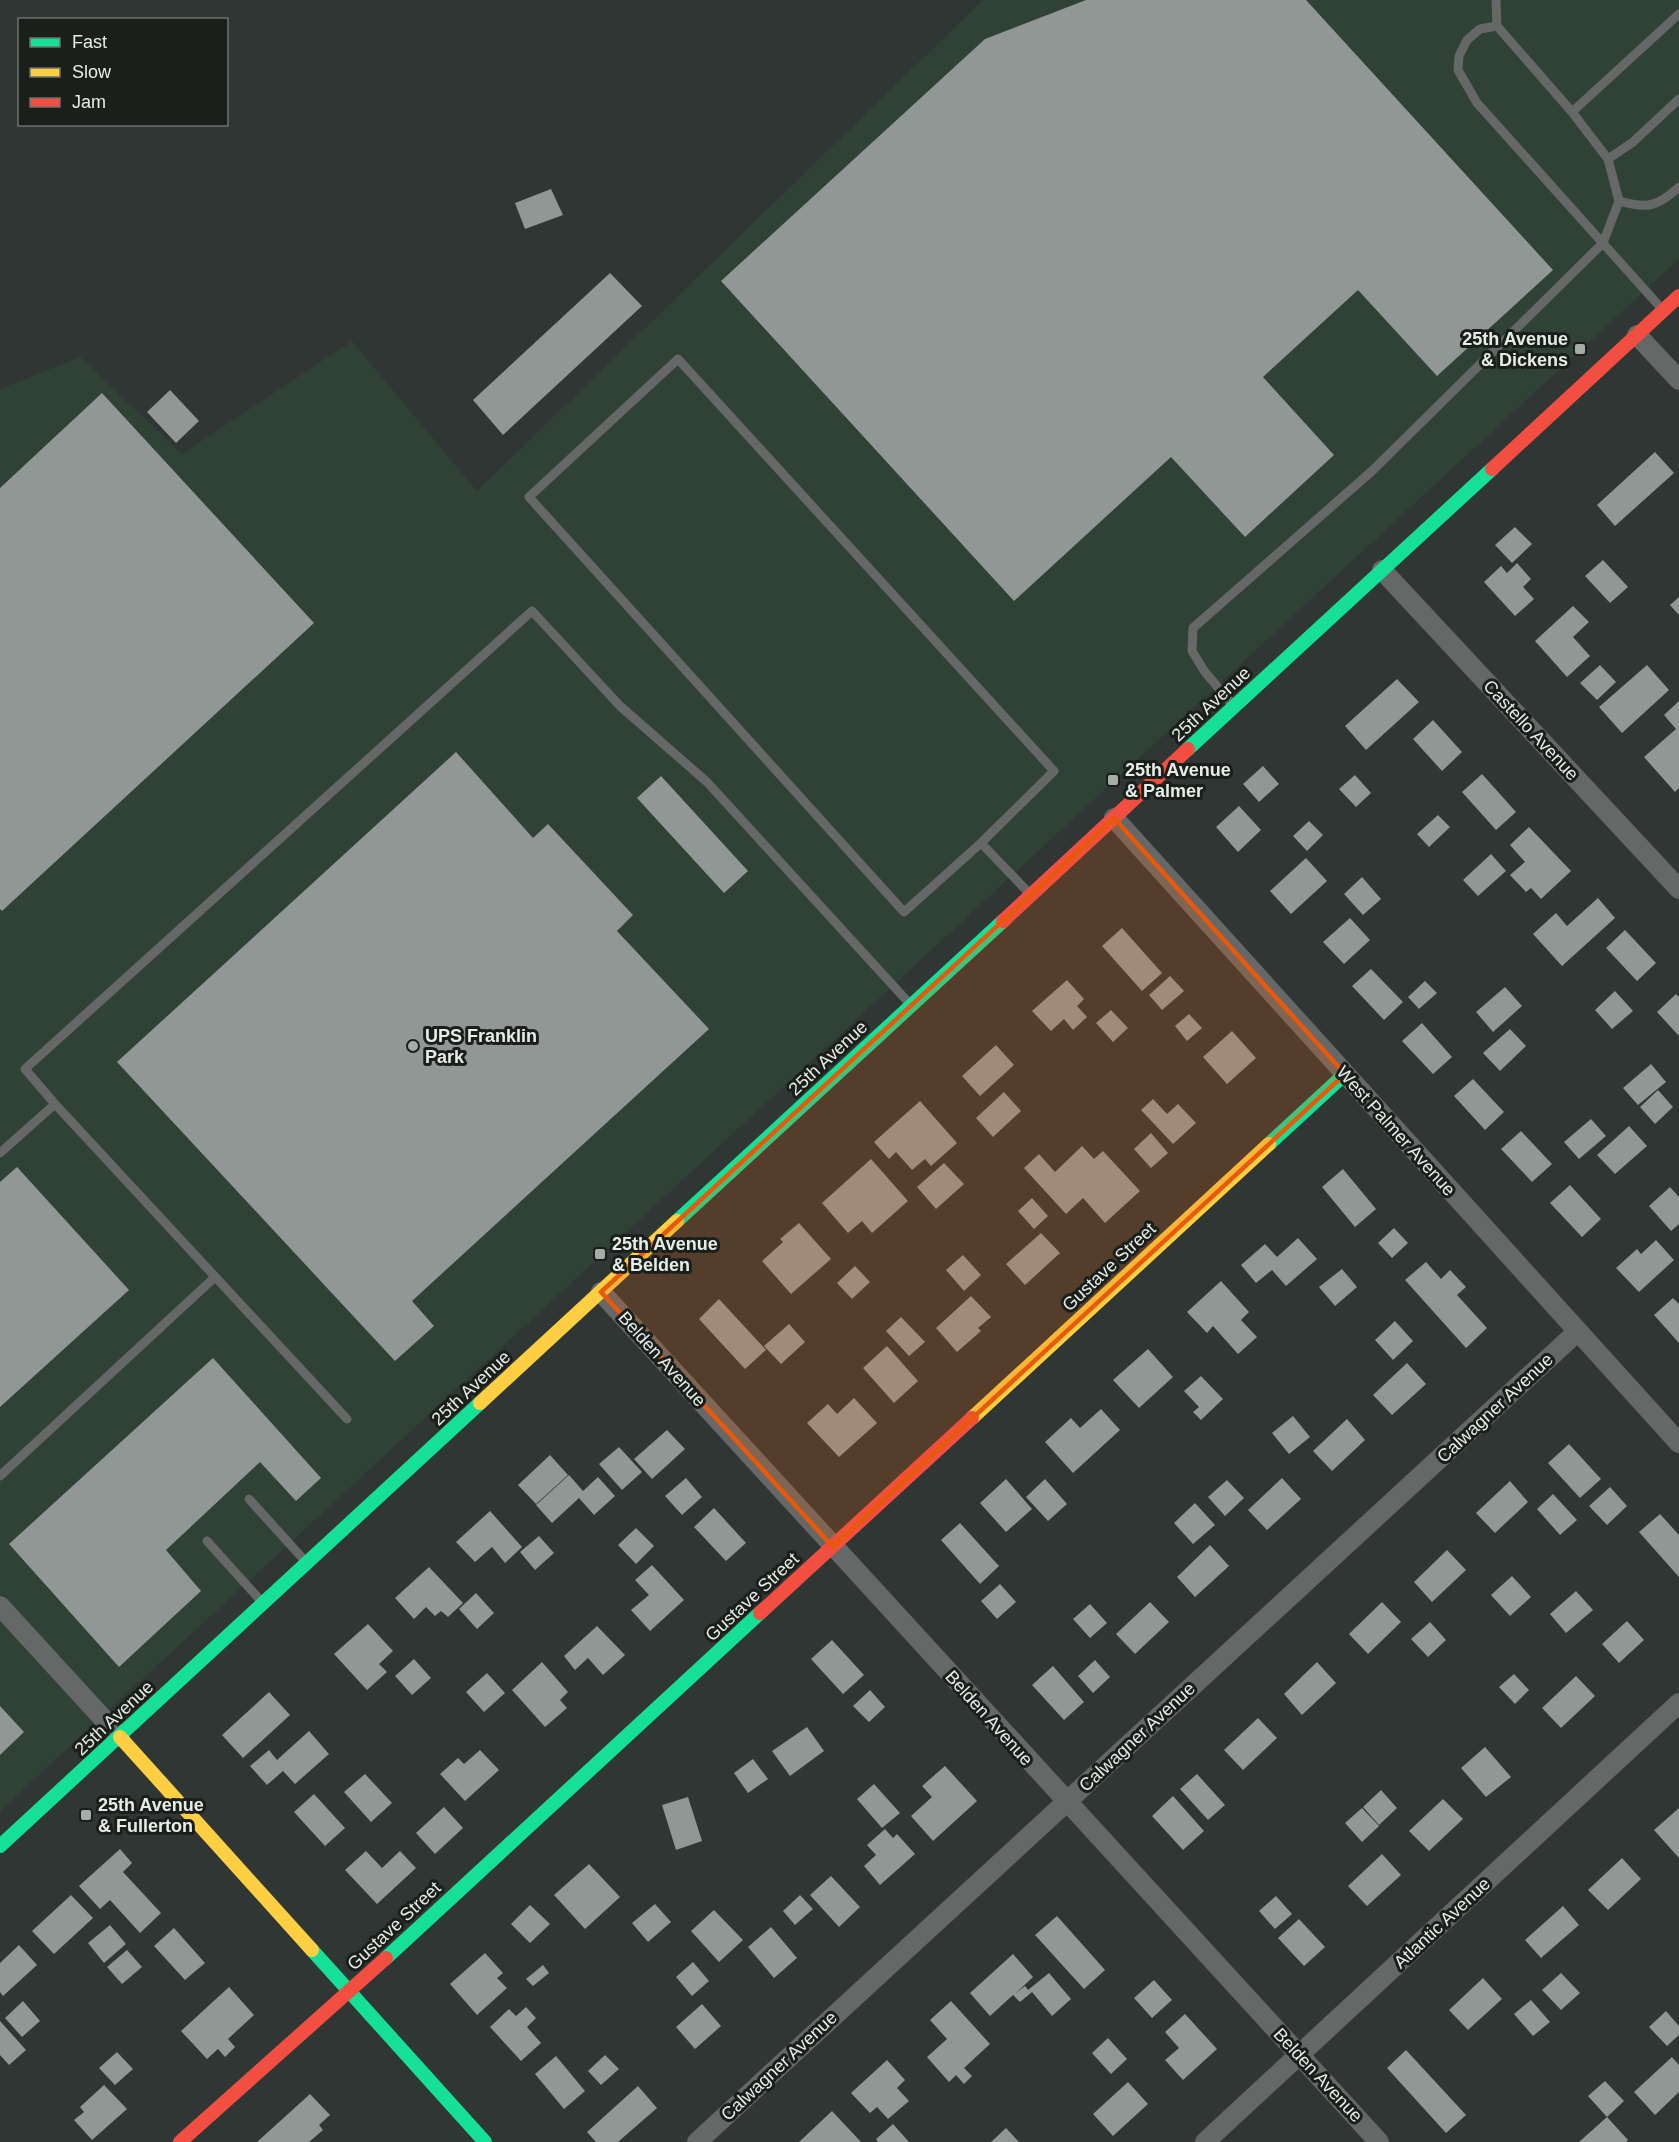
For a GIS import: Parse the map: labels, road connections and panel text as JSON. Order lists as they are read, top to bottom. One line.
{"streets":{"main road":["25th Avenue","Gustave Street"],"street":["Castello Avenue","West Palmer Avenue","Belden Avenue","Calwagner Avenue","Atlantic Avenue"]},"crossings":[["25th Avenue","Castello Avenue"],["25th Avenue","West Palmer Avenue"],["25th Avenue","Belden Avenue"],["West Palmer Avenue","Gustave Street"],["West Palmer Avenue","Calwagner Avenue"],["Gustave Street","Belden Avenue"],["Belden Avenue","Calwagner Avenue"],["Belden Avenue","Atlantic Avenue"]],"places":{"transit":["25th Avenue & Dickens","25th Avenue & Palmer","25th Avenue & Belden","25th Avenue & Fullerton"],"other":["UPS Franklin Park"]},"legend":["Fast","Slow","Jam"]}
